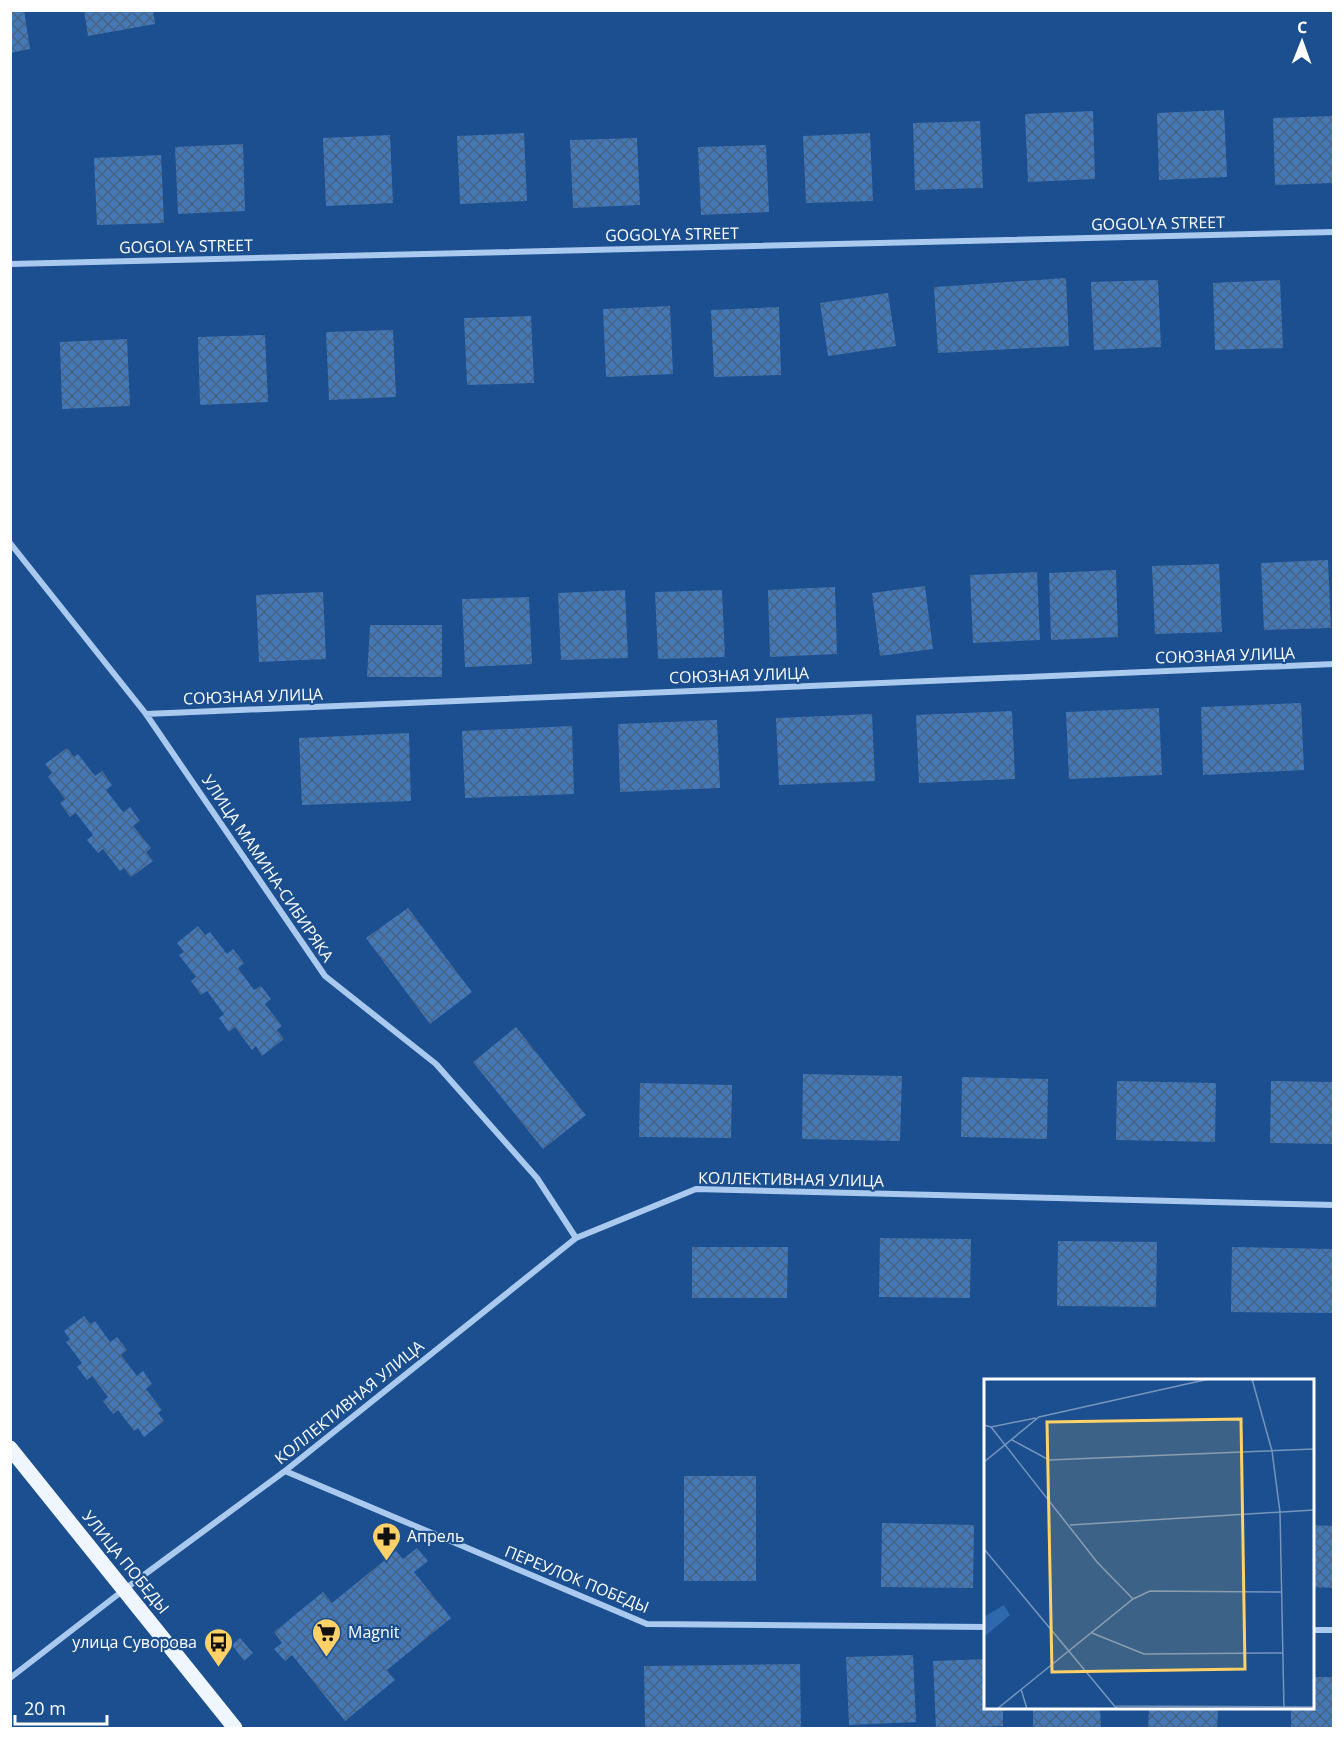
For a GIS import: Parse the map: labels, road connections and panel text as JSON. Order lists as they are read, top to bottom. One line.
{"streets":{"main road":["УЛИЦА ПОБЕДЫ"],"street":["GOGOLYA STREET","СОЮЗНАЯ УЛИЦА","УЛИЦА МАМИНА-СИБИРЯКА","КОЛЛЕКТИВНАЯ УЛИЦА","ПЕРЕУЛОК ПОБЕДЫ"]},"crossings":[["СОЮЗНАЯ УЛИЦА","УЛИЦА МАМИНА-СИБИРЯКА"],["УЛИЦА МАМИНА-СИБИРЯКА","КОЛЛЕКТИВНАЯ УЛИЦА"],["КОЛЛЕКТИВНАЯ УЛИЦА","УЛИЦА ПОБЕДЫ"],["КОЛЛЕКТИВНАЯ УЛИЦА","ПЕРЕУЛОК ПОБЕДЫ"]],"places":{"pharmacy":["Апрель"],"supermarket":["Magnit"],"bus stop":["улица Суворова"]},"scale_bar":"20 m","north":"top"}
